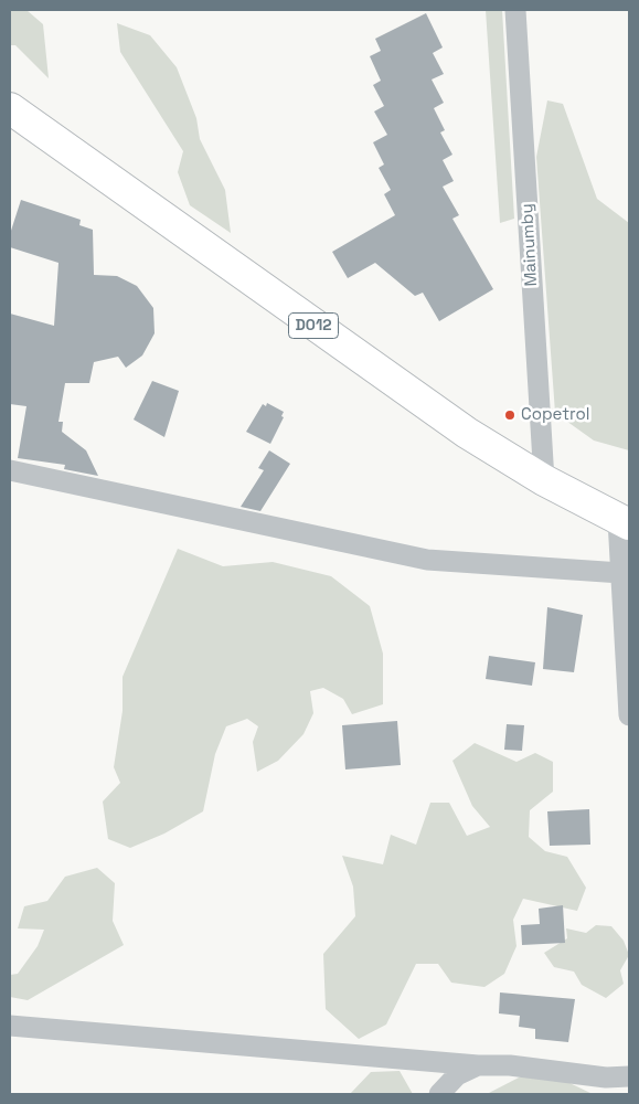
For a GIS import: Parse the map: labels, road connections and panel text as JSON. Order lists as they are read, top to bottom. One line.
{"streets":{"main road":["D012"],"street":["Mainumby"]},"crossings":[["Mainumby","D012"]],"places":["Copetrol"]}
